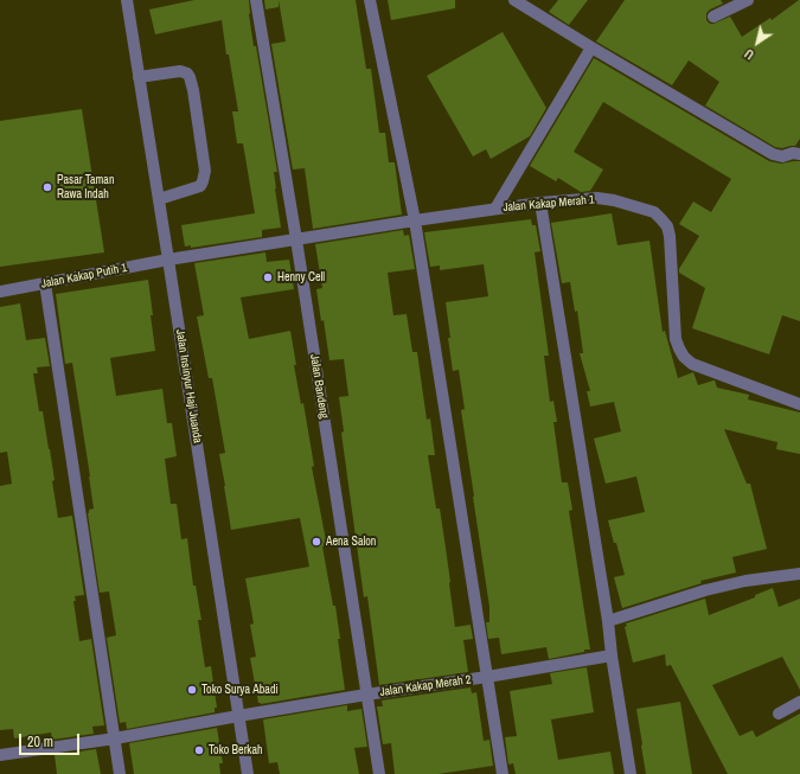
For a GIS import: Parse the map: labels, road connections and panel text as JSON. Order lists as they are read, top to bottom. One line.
{"streets":{"street":["Jalan Kakap Merah 1","Jalan Kakap Putih 1","Jalan Insinyur Haji Juanda","Jalan Bandeng","Jalan Kakap Merah 2"]},"crossings":[["Jalan Kakap Merah 1","Jalan Kakap Putih 1"],["Jalan Kakap Merah 1","Jalan Insinyur Haji Juanda"],["Jalan Kakap Merah 1","Jalan Bandeng"],["Jalan Kakap Putih 1","Jalan Insinyur Haji Juanda"],["Jalan Insinyur Haji Juanda","Jalan Kakap Merah 2"],["Jalan Bandeng","Jalan Kakap Merah 2"]],"places":["Pasar Taman Rawa Indah","Henny Cell","Aena Salon","Toko Surya Abadi","Toko Berkah"],"scale_bar":"20 m","north":"bottom left"}
